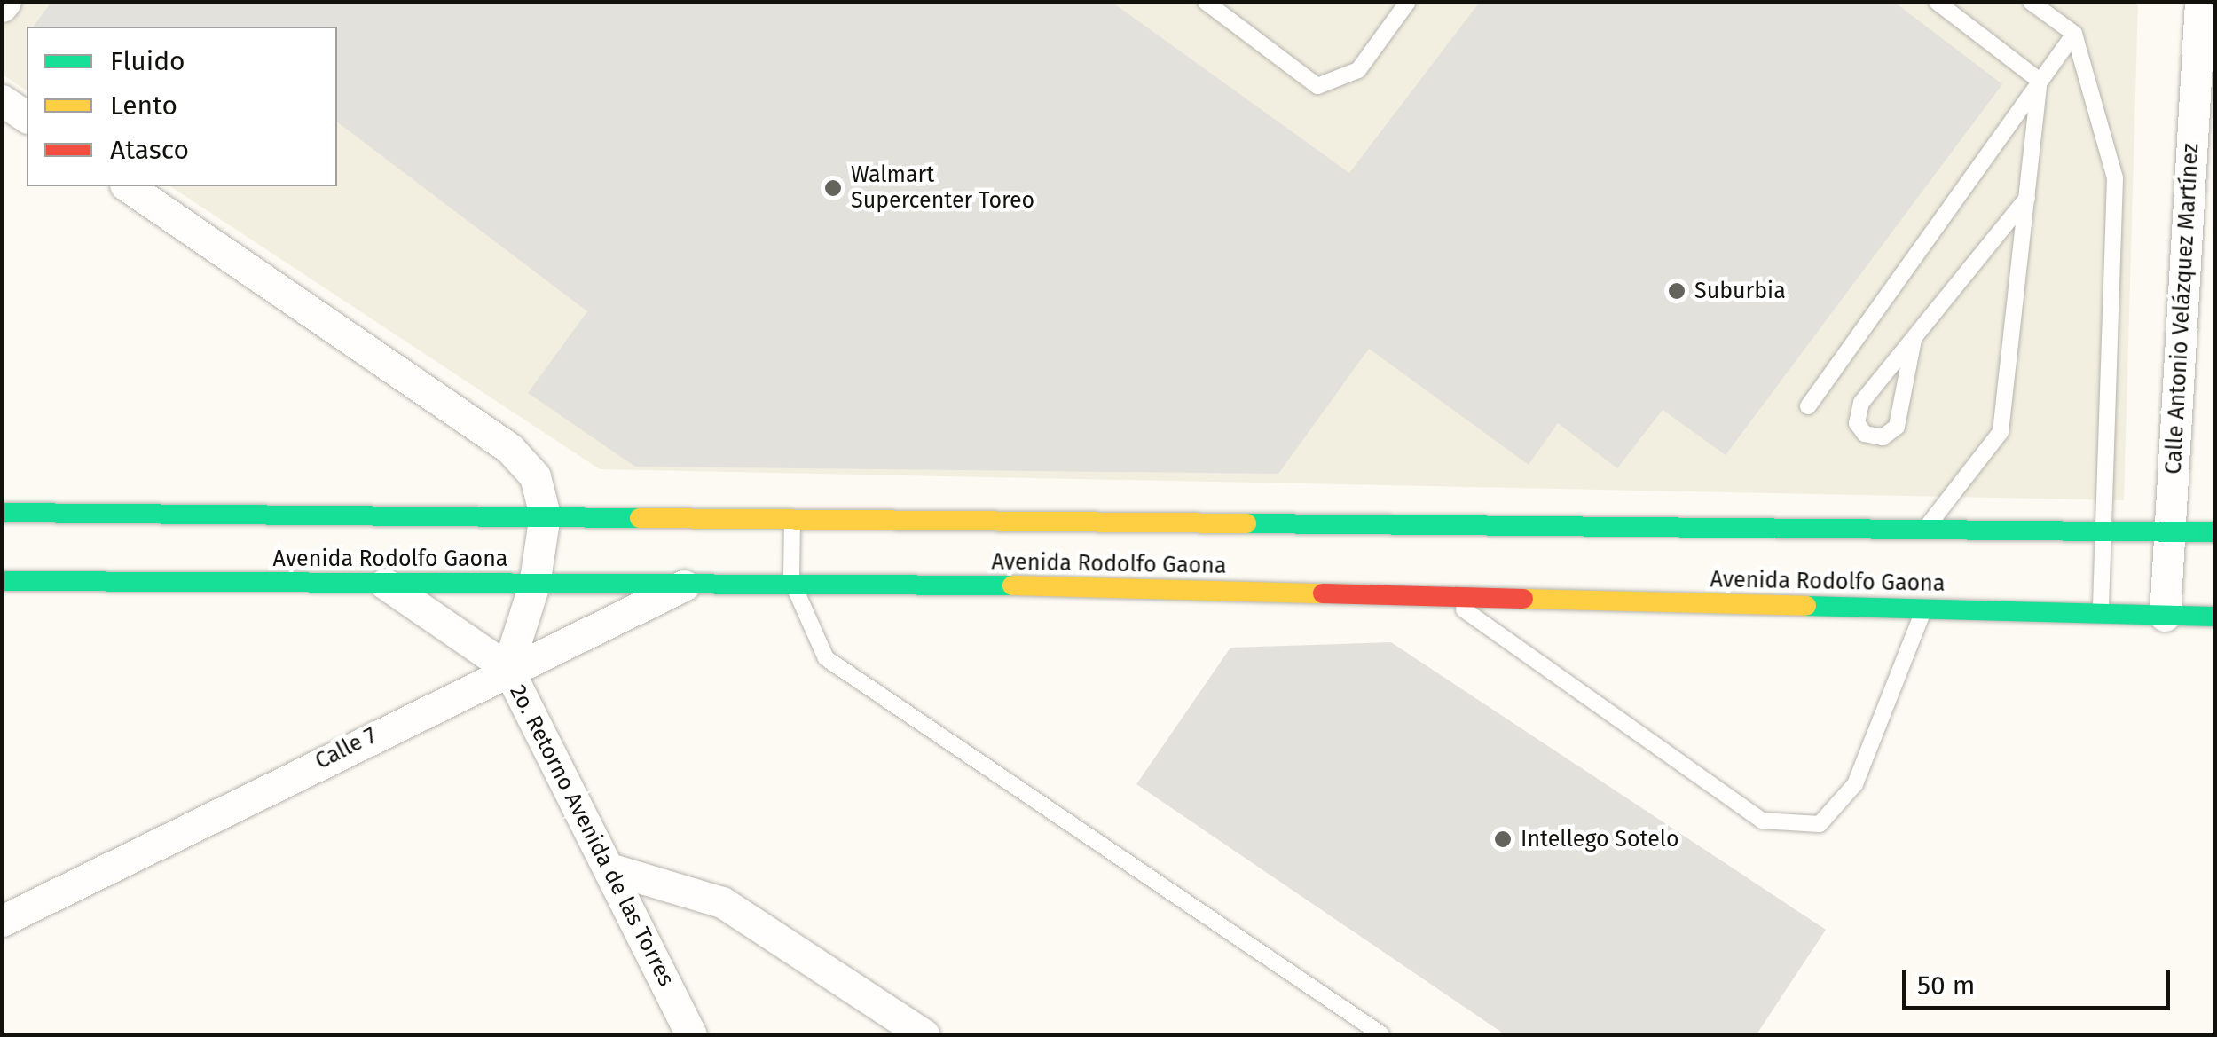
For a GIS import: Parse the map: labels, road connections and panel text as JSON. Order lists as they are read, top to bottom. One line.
{"streets":{"main road":["Avenida Rodolfo Gaona"],"street":["Calle Antonio Velázquez Martínez","Calle 7","2o. Retorno Avenida de las Torres"]},"crossings":[["Calle Antonio Velázquez Martínez","Avenida Rodolfo Gaona"],["Avenida Rodolfo Gaona","Calle 7"],["Avenida Rodolfo Gaona","2o. Retorno Avenida de las Torres"],["Calle 7","2o. Retorno Avenida de las Torres"]],"places":["Walmart Supercenter Toreo","Suburbia","Intellego Sotelo"],"legend":["Fluido","Lento","Atasco"],"scale_bar":"50 m"}
